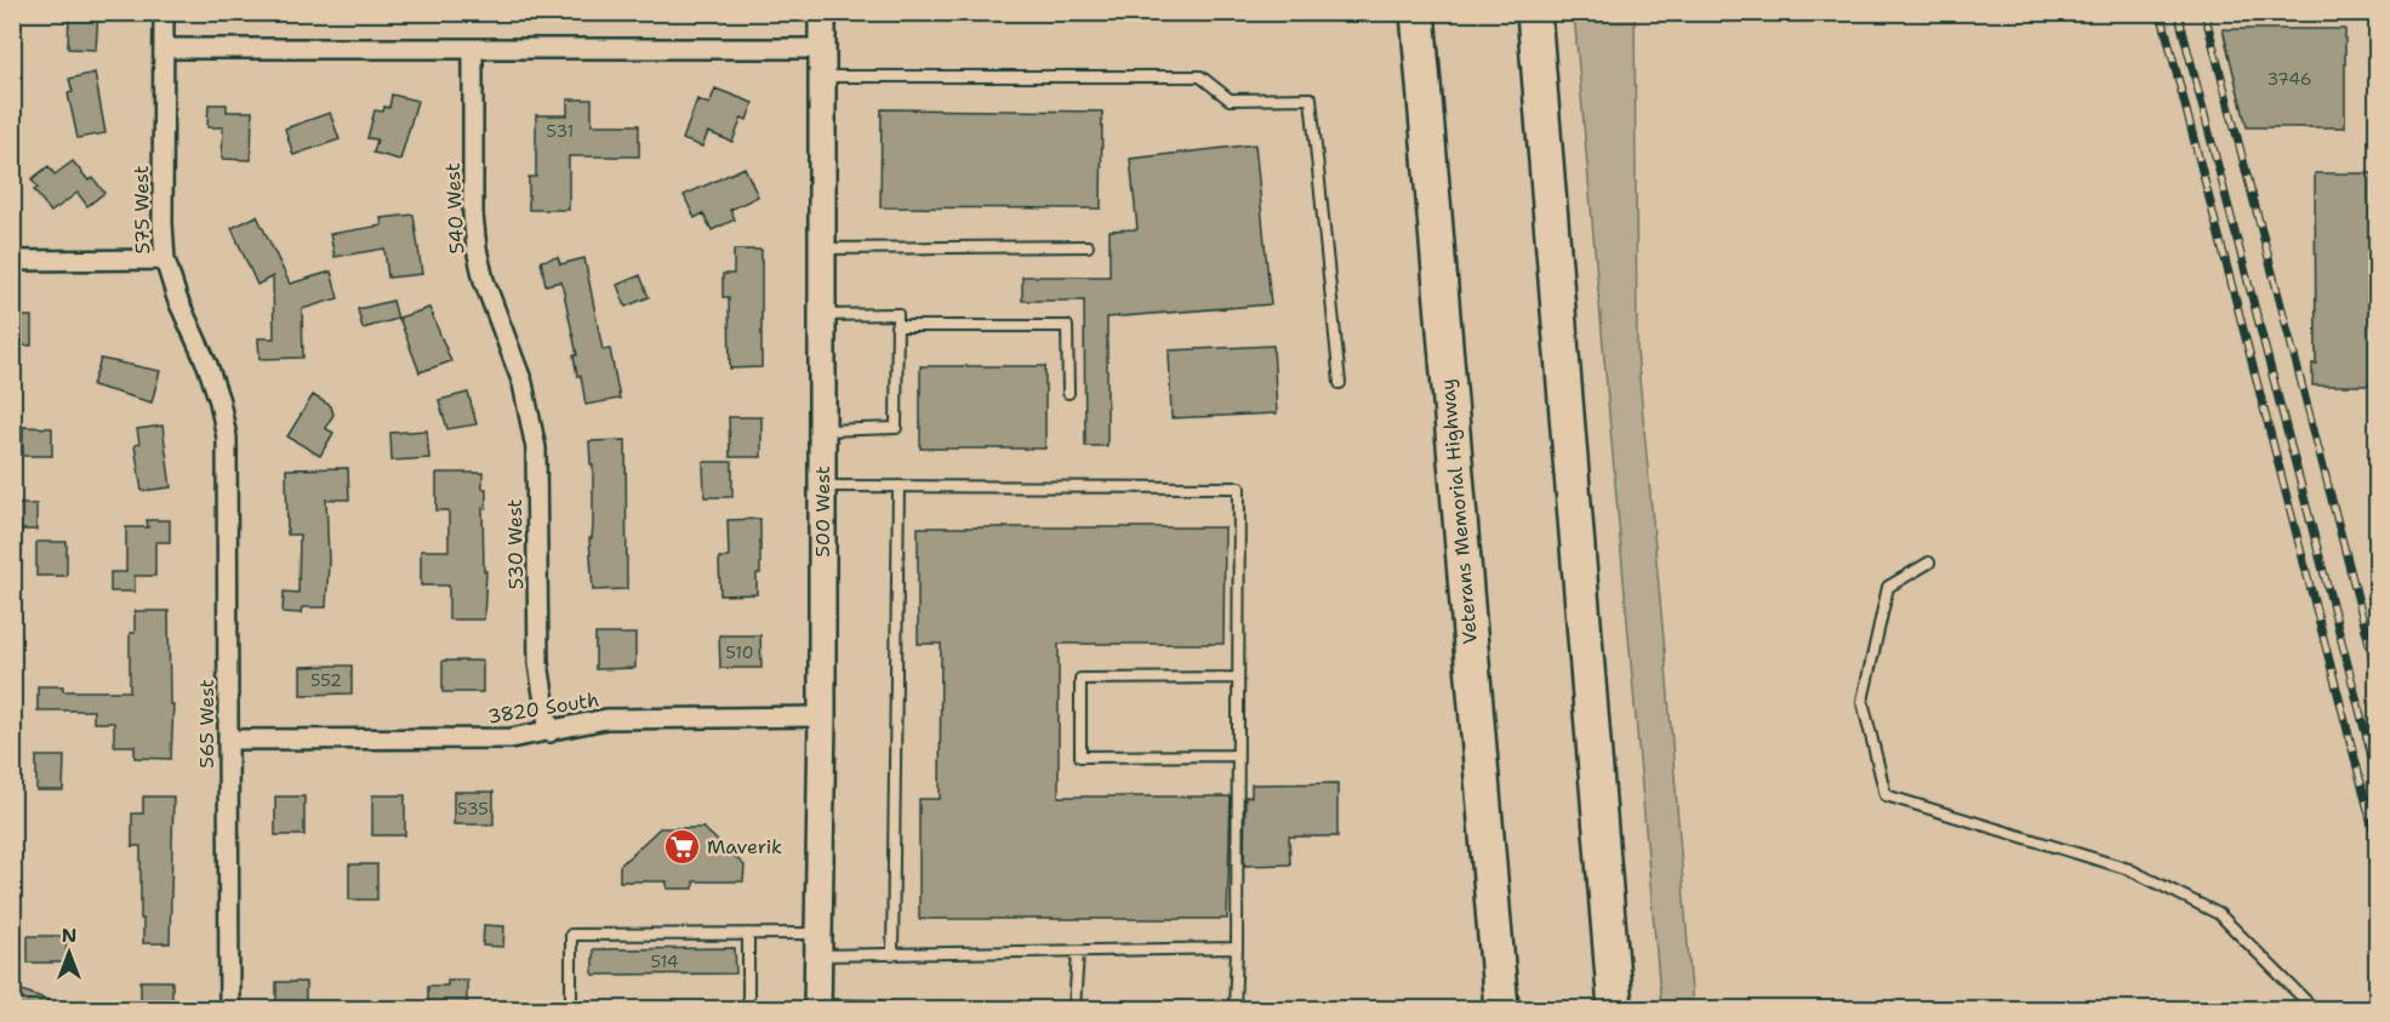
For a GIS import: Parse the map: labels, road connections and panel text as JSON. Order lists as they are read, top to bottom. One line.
{"streets":{"highway":["Veterans Memorial Highway"],"main road":["500 West"],"street":["540 West","575 West","530 West","3820 South","565 West"]},"crossings":[["540 West","530 West"],["575 West","565 West"],["500 West","3820 South"],["530 West","3820 South"],["3820 South","565 West"]],"places":{"supermarket":["Maverik"]},"house_numbers":["3746","531","510","552","535","514"],"north":"top"}
